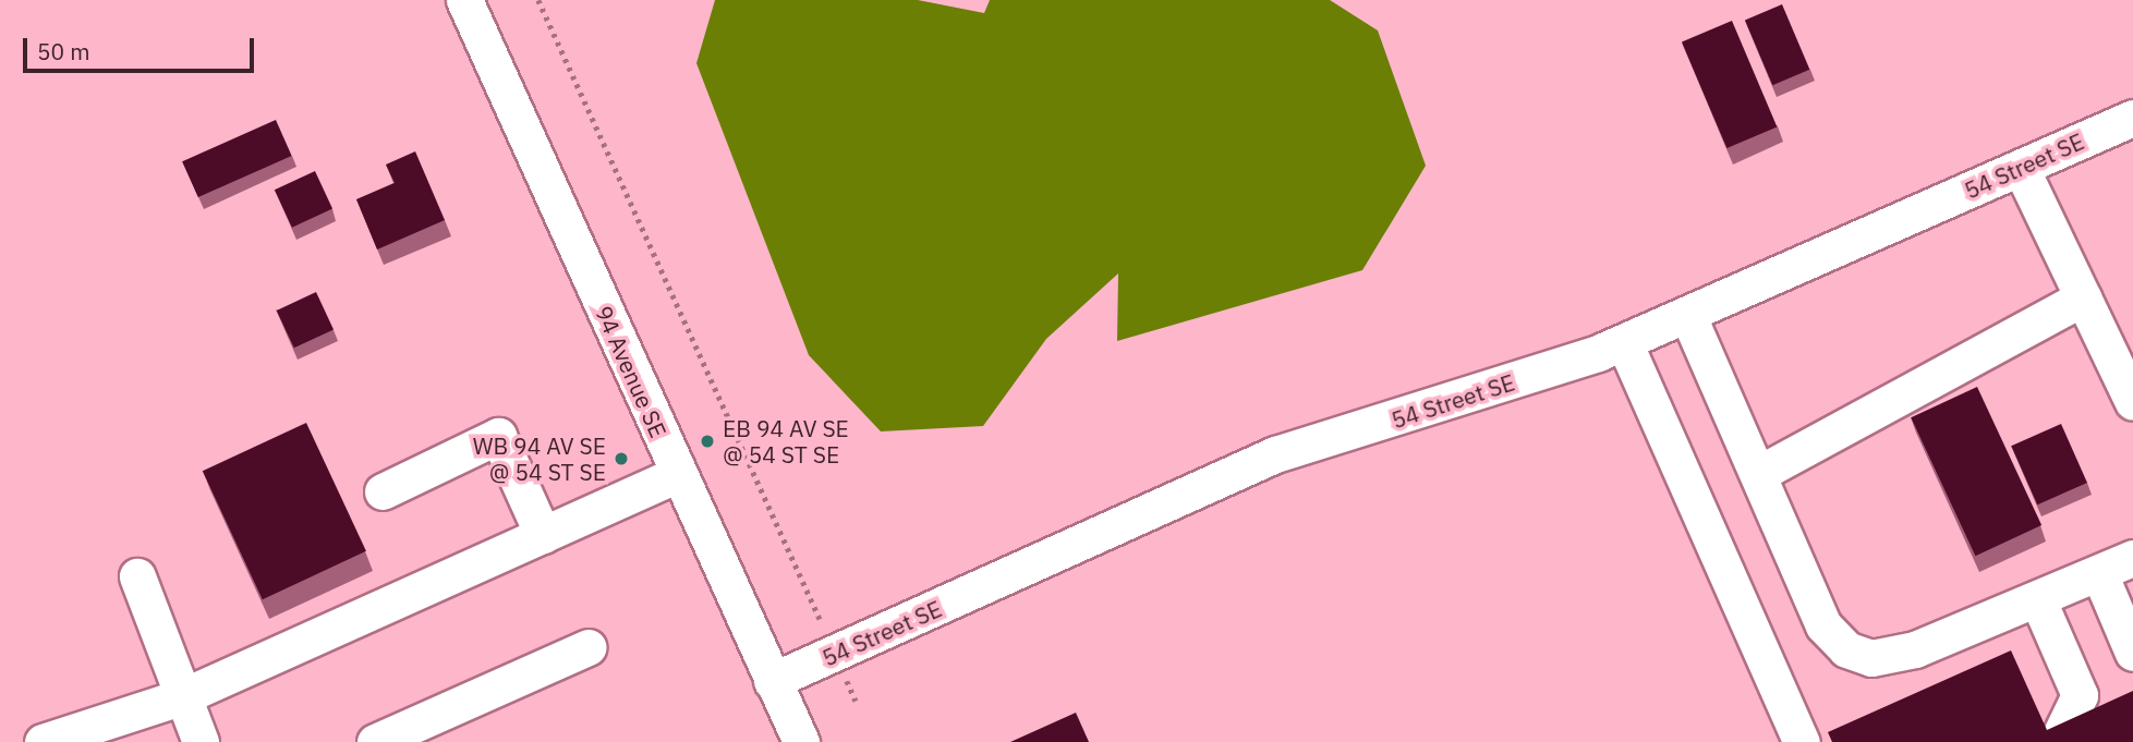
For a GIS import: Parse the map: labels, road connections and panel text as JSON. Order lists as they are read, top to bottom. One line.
{"streets":{"street":["54 Street SE","94 Avenue SE"]},"crossings":[["54 Street SE","94 Avenue SE"]],"places":["EB 94 AV SE @ 54 ST SE","WB 94 AV SE @ 54 ST SE"],"scale_bar":"50 m"}
